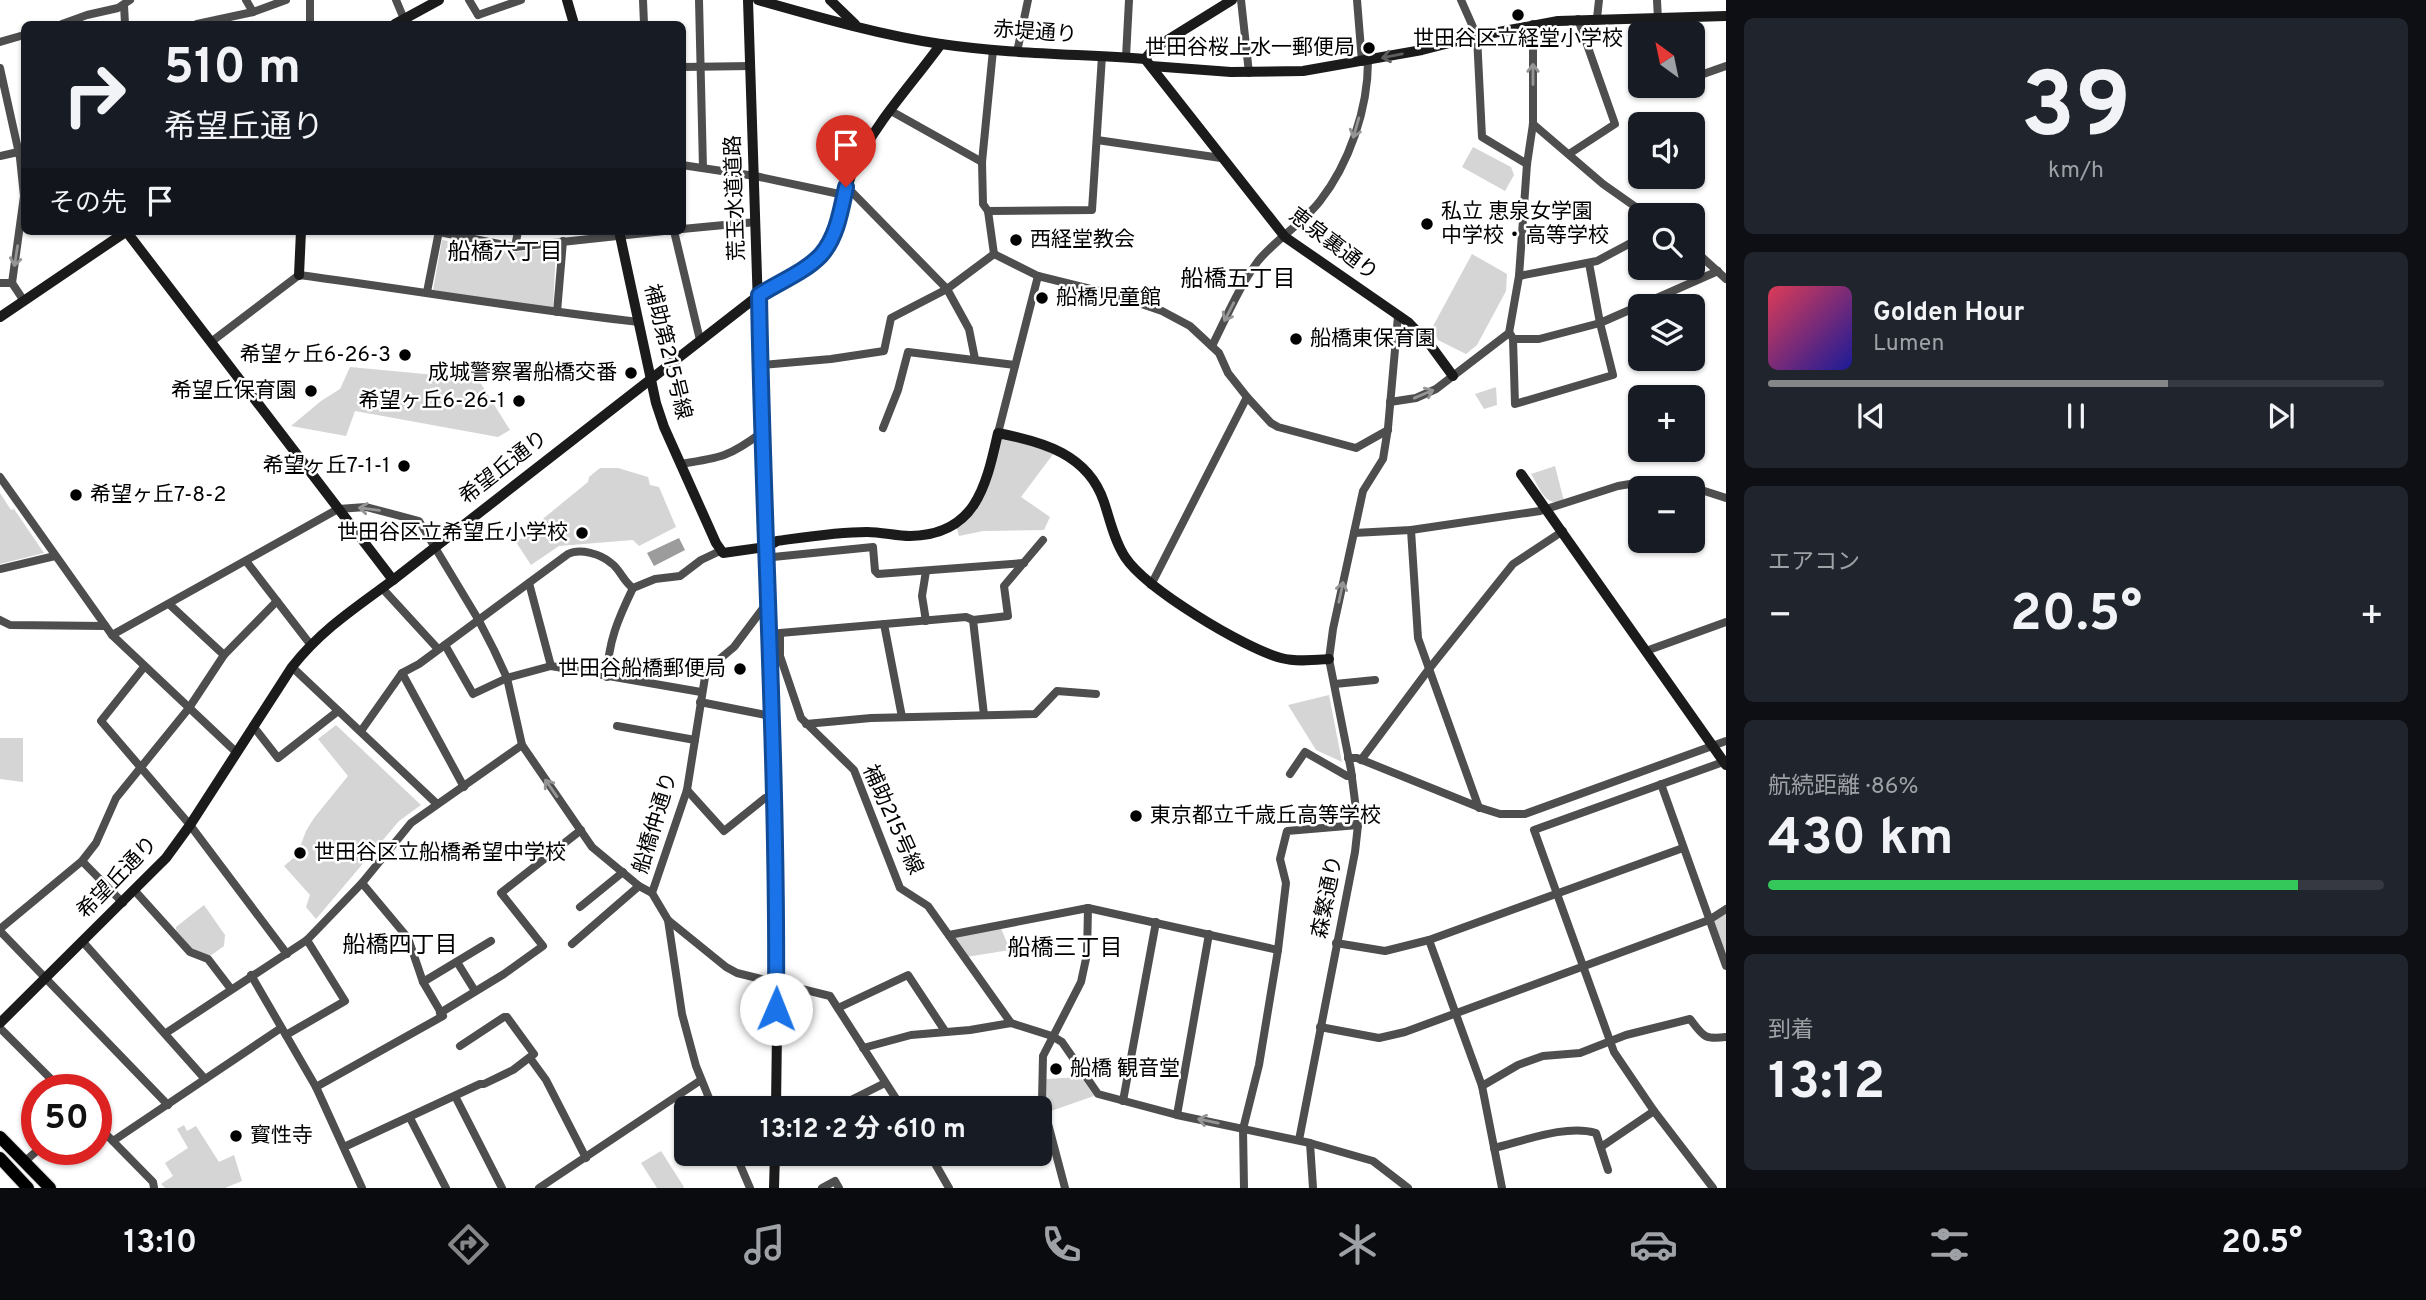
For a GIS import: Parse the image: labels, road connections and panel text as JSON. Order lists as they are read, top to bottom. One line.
{"streets":{"street":["赤堤通り","荒玉水道道路","恵泉裏通り","補助第215号線","希望丘通り","補助215号線","船橋仲通り","森繁通り"]},"crossings":[["赤堤通り","恵泉裏通り"],["赤堤通り","希望丘通り"],["荒玉水道道路","希望丘通り"],["荒玉水道道路","補助215号線"],["荒玉水道道路","船橋仲通り"],["補助第215号線","希望丘通り"]],"districts":["船橋六丁目","船橋五丁目","船橋四丁目","船橋三丁目"],"places":["世田谷区立経堂小学校","世田谷桜上水一郵便局","私立 恵泉女学園 中学校・高等学校","西経堂教会","船橋児童館","船橋東保育園","希望ヶ丘6-26-3","成城警察署船橋交番","希望丘保育園","希望ヶ丘6-26-1","希望ヶ丘7-1-1","希望ヶ丘7-8-2","世田谷区立希望丘小学校","世田谷船橋郵便局","東京都立千歳丘高等学校","世田谷区立船橋希望中学校","船橋 観音堂","寳性寺"],"north":"top left","page":{"tile":[["39","km/h"],"エアコン",["航続距離 · 86%","430 km"],["到着","13:12"]],"map_buttons":["+","−"],"turn":["510 m","希望丘通り"],"then":"その先","song":["Golden Hour","Lumen"],"heat":["−","20.5°","+"],"limit":"50","trip":"13:12 · 2 分 · 610 m","tabs":["13:10","20.5°"]}}
